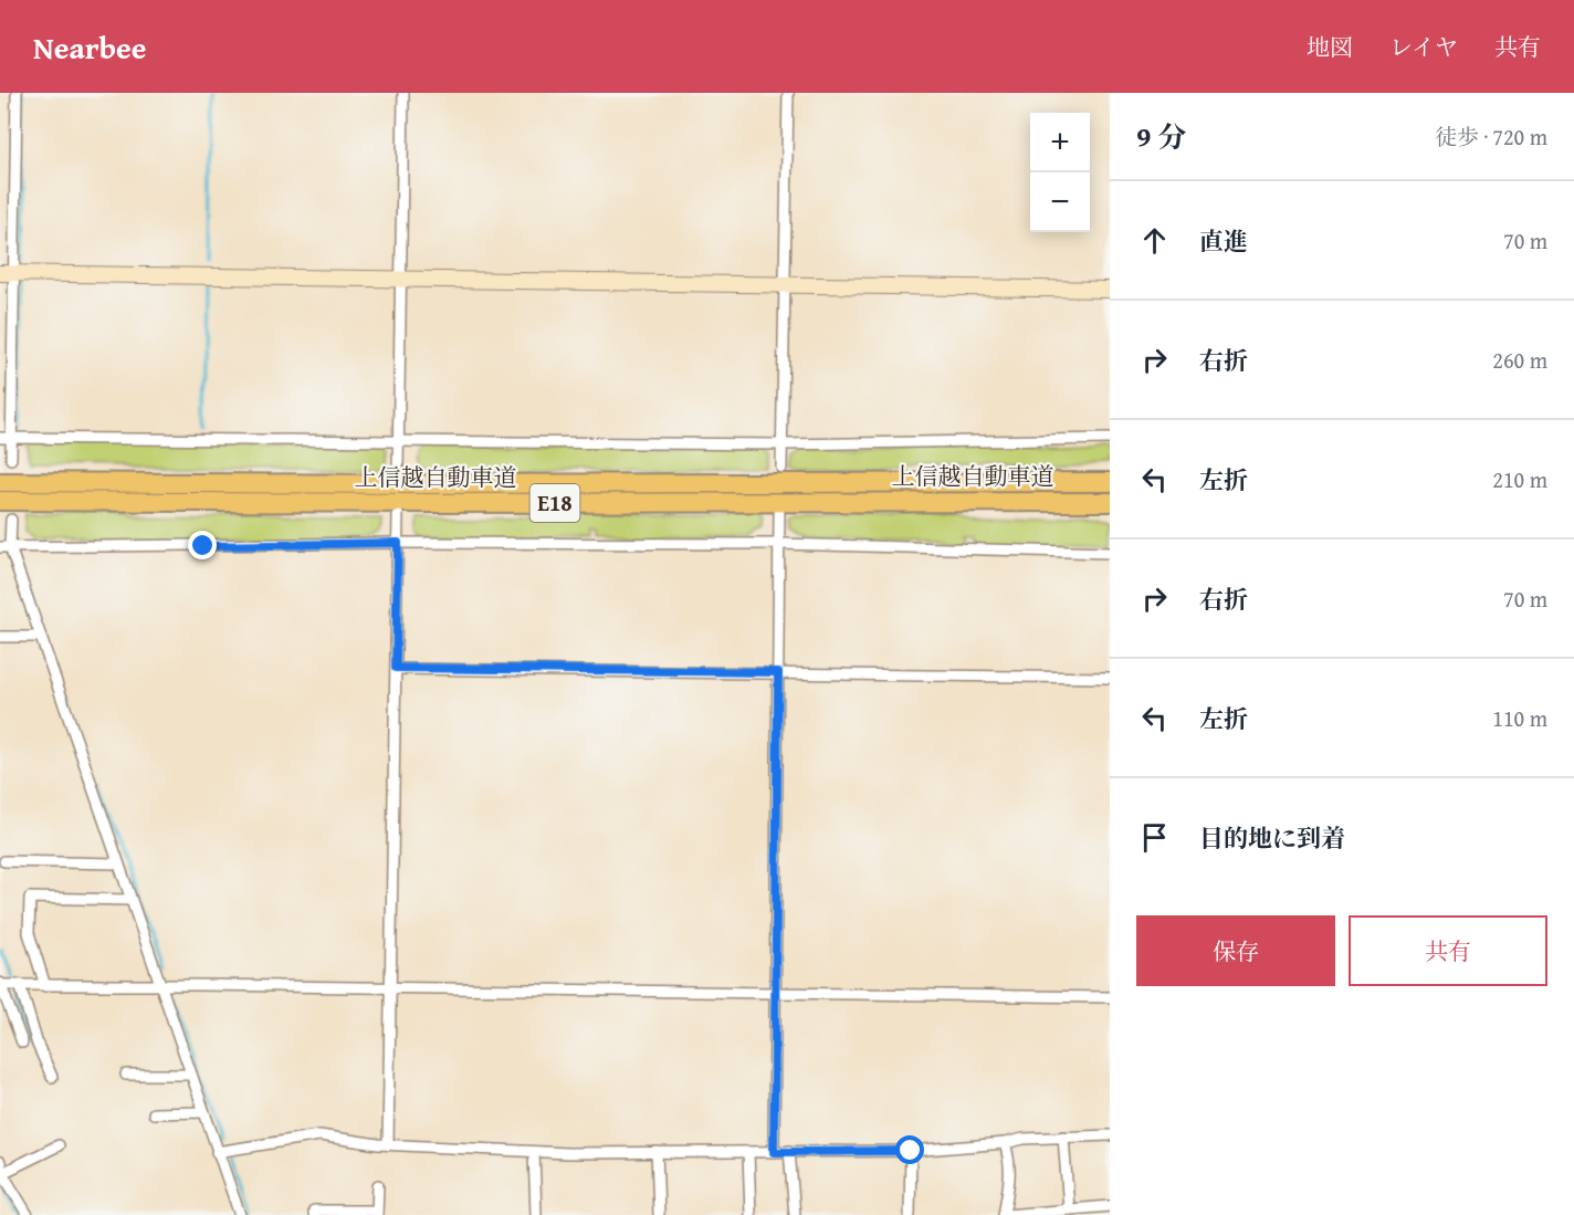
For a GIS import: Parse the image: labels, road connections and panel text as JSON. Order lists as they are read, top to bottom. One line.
{"streets":{"highway":["上信越自動車道","E18"]},"page":{"header":"Nearbee","nav":["地図","レイヤ","共有"],"heading":["9 分","徒歩 · 720 m"],"map_buttons":["+","−"],"list":[["直進","70 m"],["右折","260 m"],["左折","210 m"],["右折","70 m"],["左折","110 m"],"目的地に到着"],"buttons":["保存","共有"]}}
